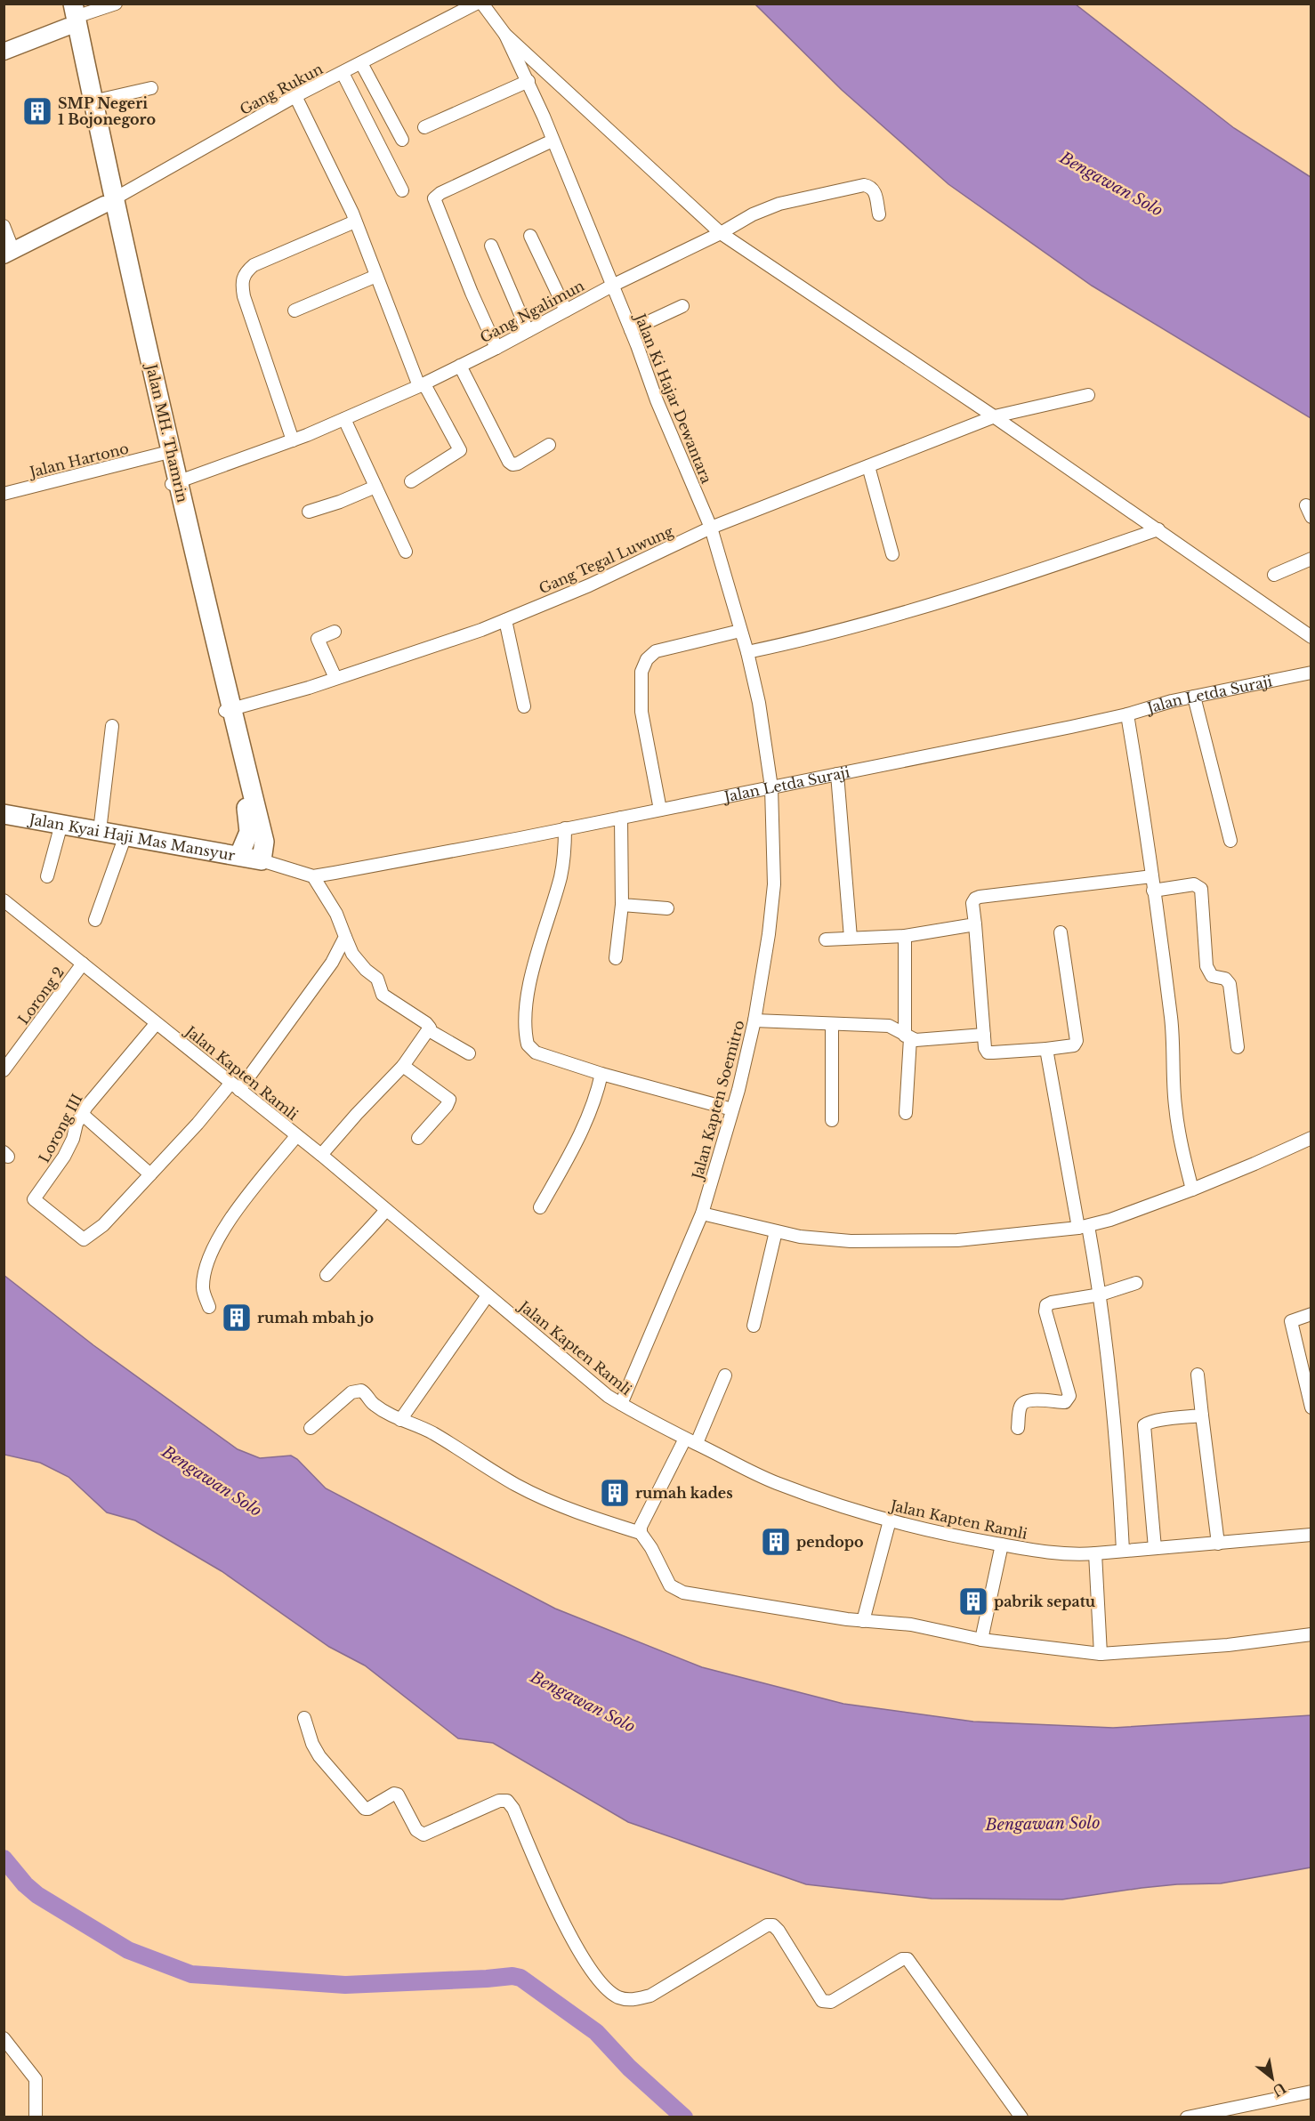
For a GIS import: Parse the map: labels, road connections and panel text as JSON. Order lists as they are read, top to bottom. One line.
{"streets":{"main road":["Jalan MH. Thamrin","Jalan Kyai Haji Mas Mansyur"],"street":["Gang Rukun","Gang Ngalimun","Jalan Ki Hajar Dewantara","Jalan Hartono","Gang Tegal Luwung","Jalan Letda Suraji","Lorong 2","Jalan Kapten Ramli","Jalan Kapten Soemitro","Lorong III"]},"crossings":[["Gang Rukun","Jalan MH. Thamrin"],["Gang Ngalimun","Jalan Ki Hajar Dewantara"],["Gang Ngalimun","Jalan MH. Thamrin"],["Jalan Ki Hajar Dewantara","Gang Tegal Luwung"],["Jalan Ki Hajar Dewantara","Jalan Letda Suraji"],["Jalan Ki Hajar Dewantara","Jalan Kapten Soemitro"],["Jalan MH. Thamrin","Jalan Hartono"],["Jalan MH. Thamrin","Gang Tegal Luwung"],["Jalan MH. Thamrin","Jalan Letda Suraji"],["Jalan MH. Thamrin","Jalan Kyai Haji Mas Mansyur"],["Jalan Letda Suraji","Jalan Kyai Haji Mas Mansyur"],["Jalan Letda Suraji","Jalan Kapten Soemitro"],["Lorong 2","Jalan Kapten Ramli"],["Jalan Kapten Ramli","Jalan Kapten Soemitro"],["Jalan Kapten Ramli","Lorong III"]],"water":["Bengawan Solo"],"places":{"building":["SMP Negeri 1 Bojonegoro","rumah mbah jo","rumah kades","pendopo","pabrik sepatu"]},"north":"bottom right"}
